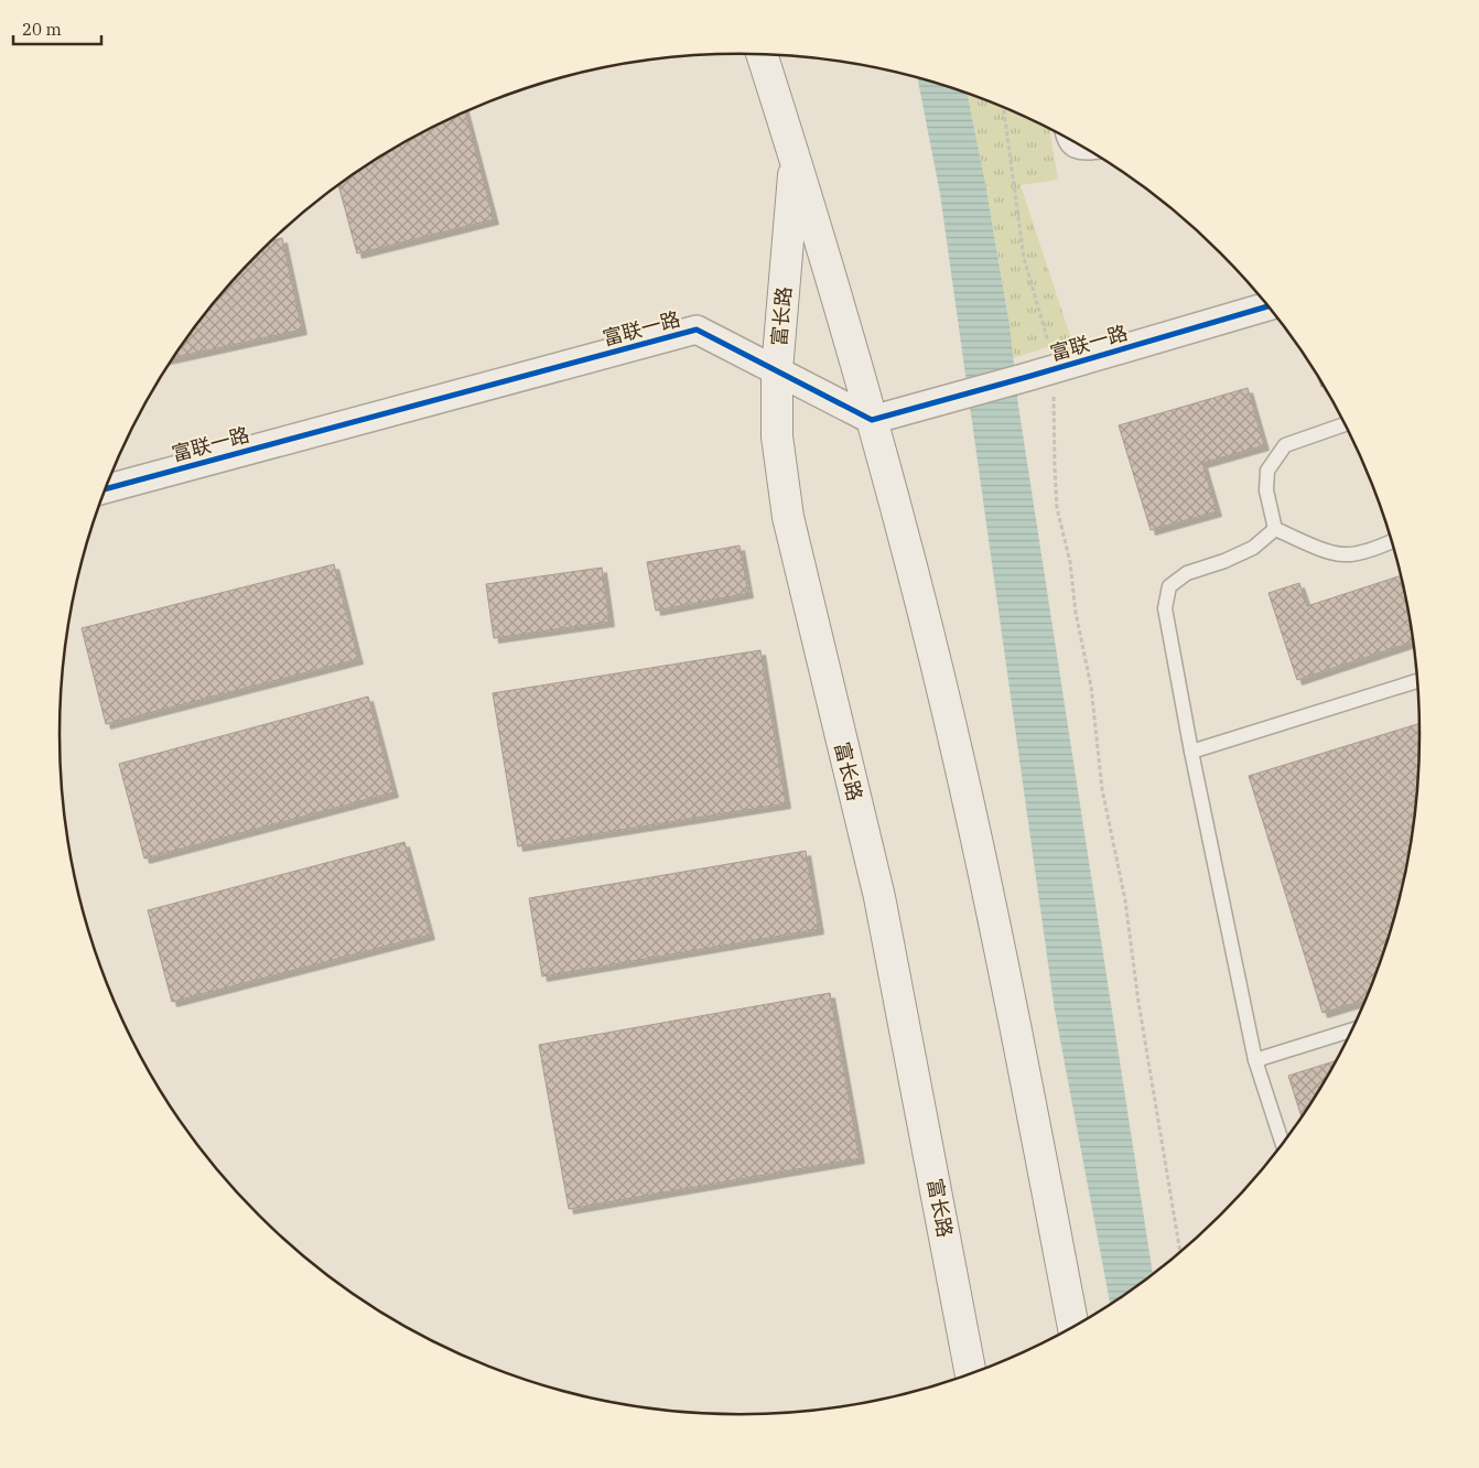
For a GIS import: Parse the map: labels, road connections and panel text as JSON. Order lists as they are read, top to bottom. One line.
{"streets":{"main road":["富长路"],"street":["富联一路"]},"crossings":[["富长路","富联一路"]],"scale_bar":"20 m"}
